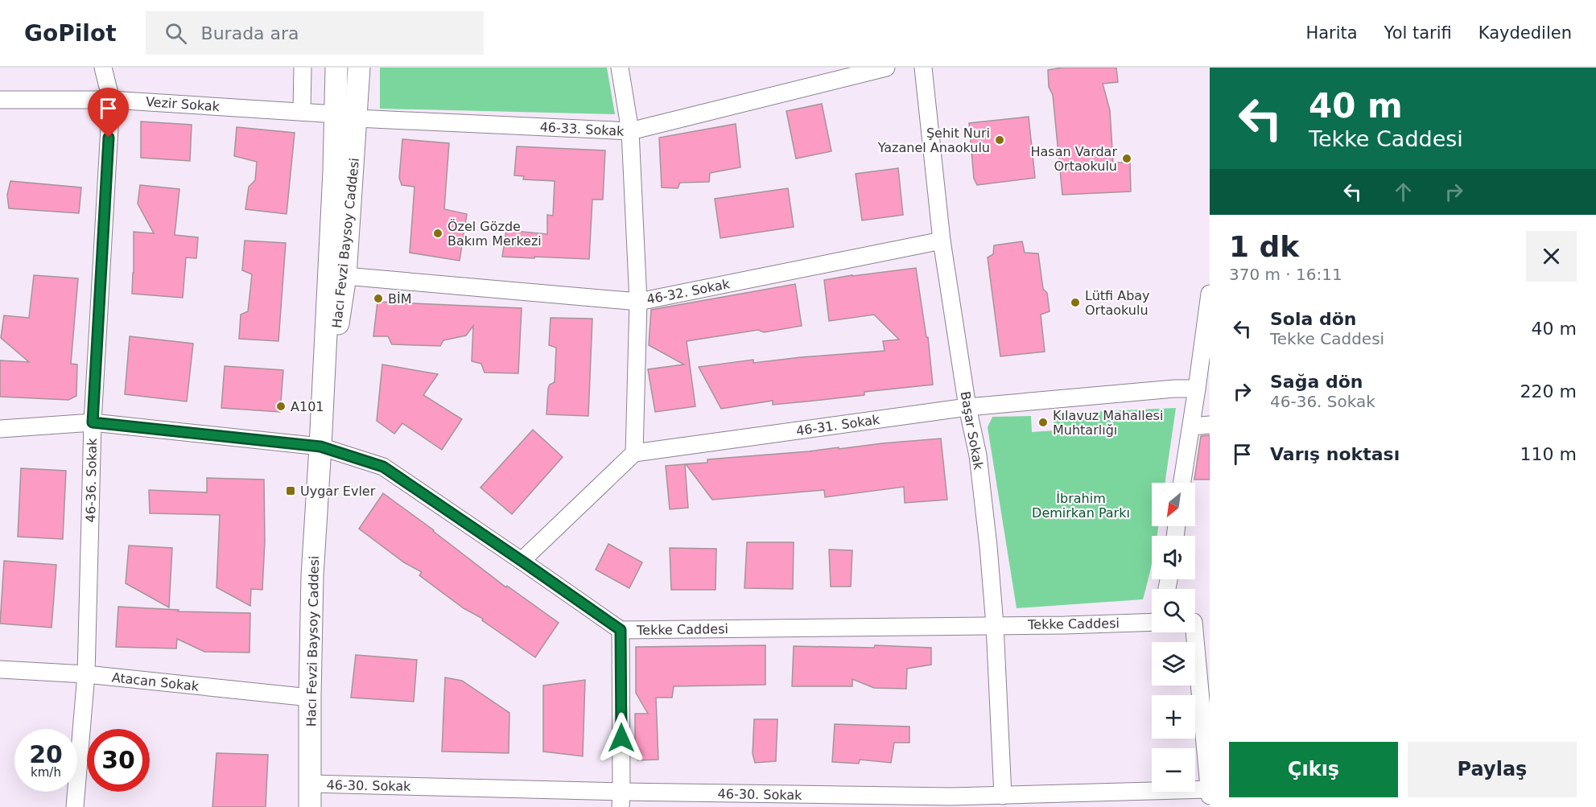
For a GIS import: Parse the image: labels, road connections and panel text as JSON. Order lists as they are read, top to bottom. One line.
{"streets":{"street":["Vezir Sokak","46-33. Sokak","Hacı Fevzi Baysoy Caddesi","46-32. Sokak","46-31. Sokak","Başar Sokak","46-36. Sokak","Tekke Caddesi","Atacan Sokak","46-30. Sokak"]},"crossings":[["Vezir Sokak","46-33. Sokak"],["Vezir Sokak","Hacı Fevzi Baysoy Caddesi"],["Vezir Sokak","46-36. Sokak"],["46-33. Sokak","Hacı Fevzi Baysoy Caddesi"],["Hacı Fevzi Baysoy Caddesi","46-32. Sokak"],["Hacı Fevzi Baysoy Caddesi","Tekke Caddesi"],["Hacı Fevzi Baysoy Caddesi","Atacan Sokak"],["Hacı Fevzi Baysoy Caddesi","46-30. Sokak"],["46-32. Sokak","Başar Sokak"],["46-31. Sokak","Başar Sokak"],["Başar Sokak","Tekke Caddesi"],["Başar Sokak","46-30. Sokak"],["46-36. Sokak","Tekke Caddesi"],["46-36. Sokak","Atacan Sokak"]],"parks":["İbrahim Demirkan Parkı"],"places":{"other":["Şehit Nuri Yazanel Anaokulu","Hasan Vardar Ortaokulu","Özel Gözde Bakım Merkezi","BİM","Lütfi Abay Ortaokulu","A101","Kılavuz Mahallesi Muhtarlığı"],"transit":["Uygar Evler"]},"north":"bottom left","page":{"header":"GoPilot","search":"Burada ara","nav":["Harita","Yol tarifi","Kaydedilen"],"turn":["40 m","Tekke Caddesi"],"heading":["1 dk","370 m · 16:11"],"list":[{"name":"Sola dön","note":"Tekke Caddesi","value":"40 m"},{"name":"Sağa dön","note":"46-36. Sokak","value":"220 m"},{"name":"Varış noktası","value":"110 m"}],"map_buttons":["+","−"],"speed":"20 km/h","limit":"30","buttons":["Çıkış","Paylaş"]}}
